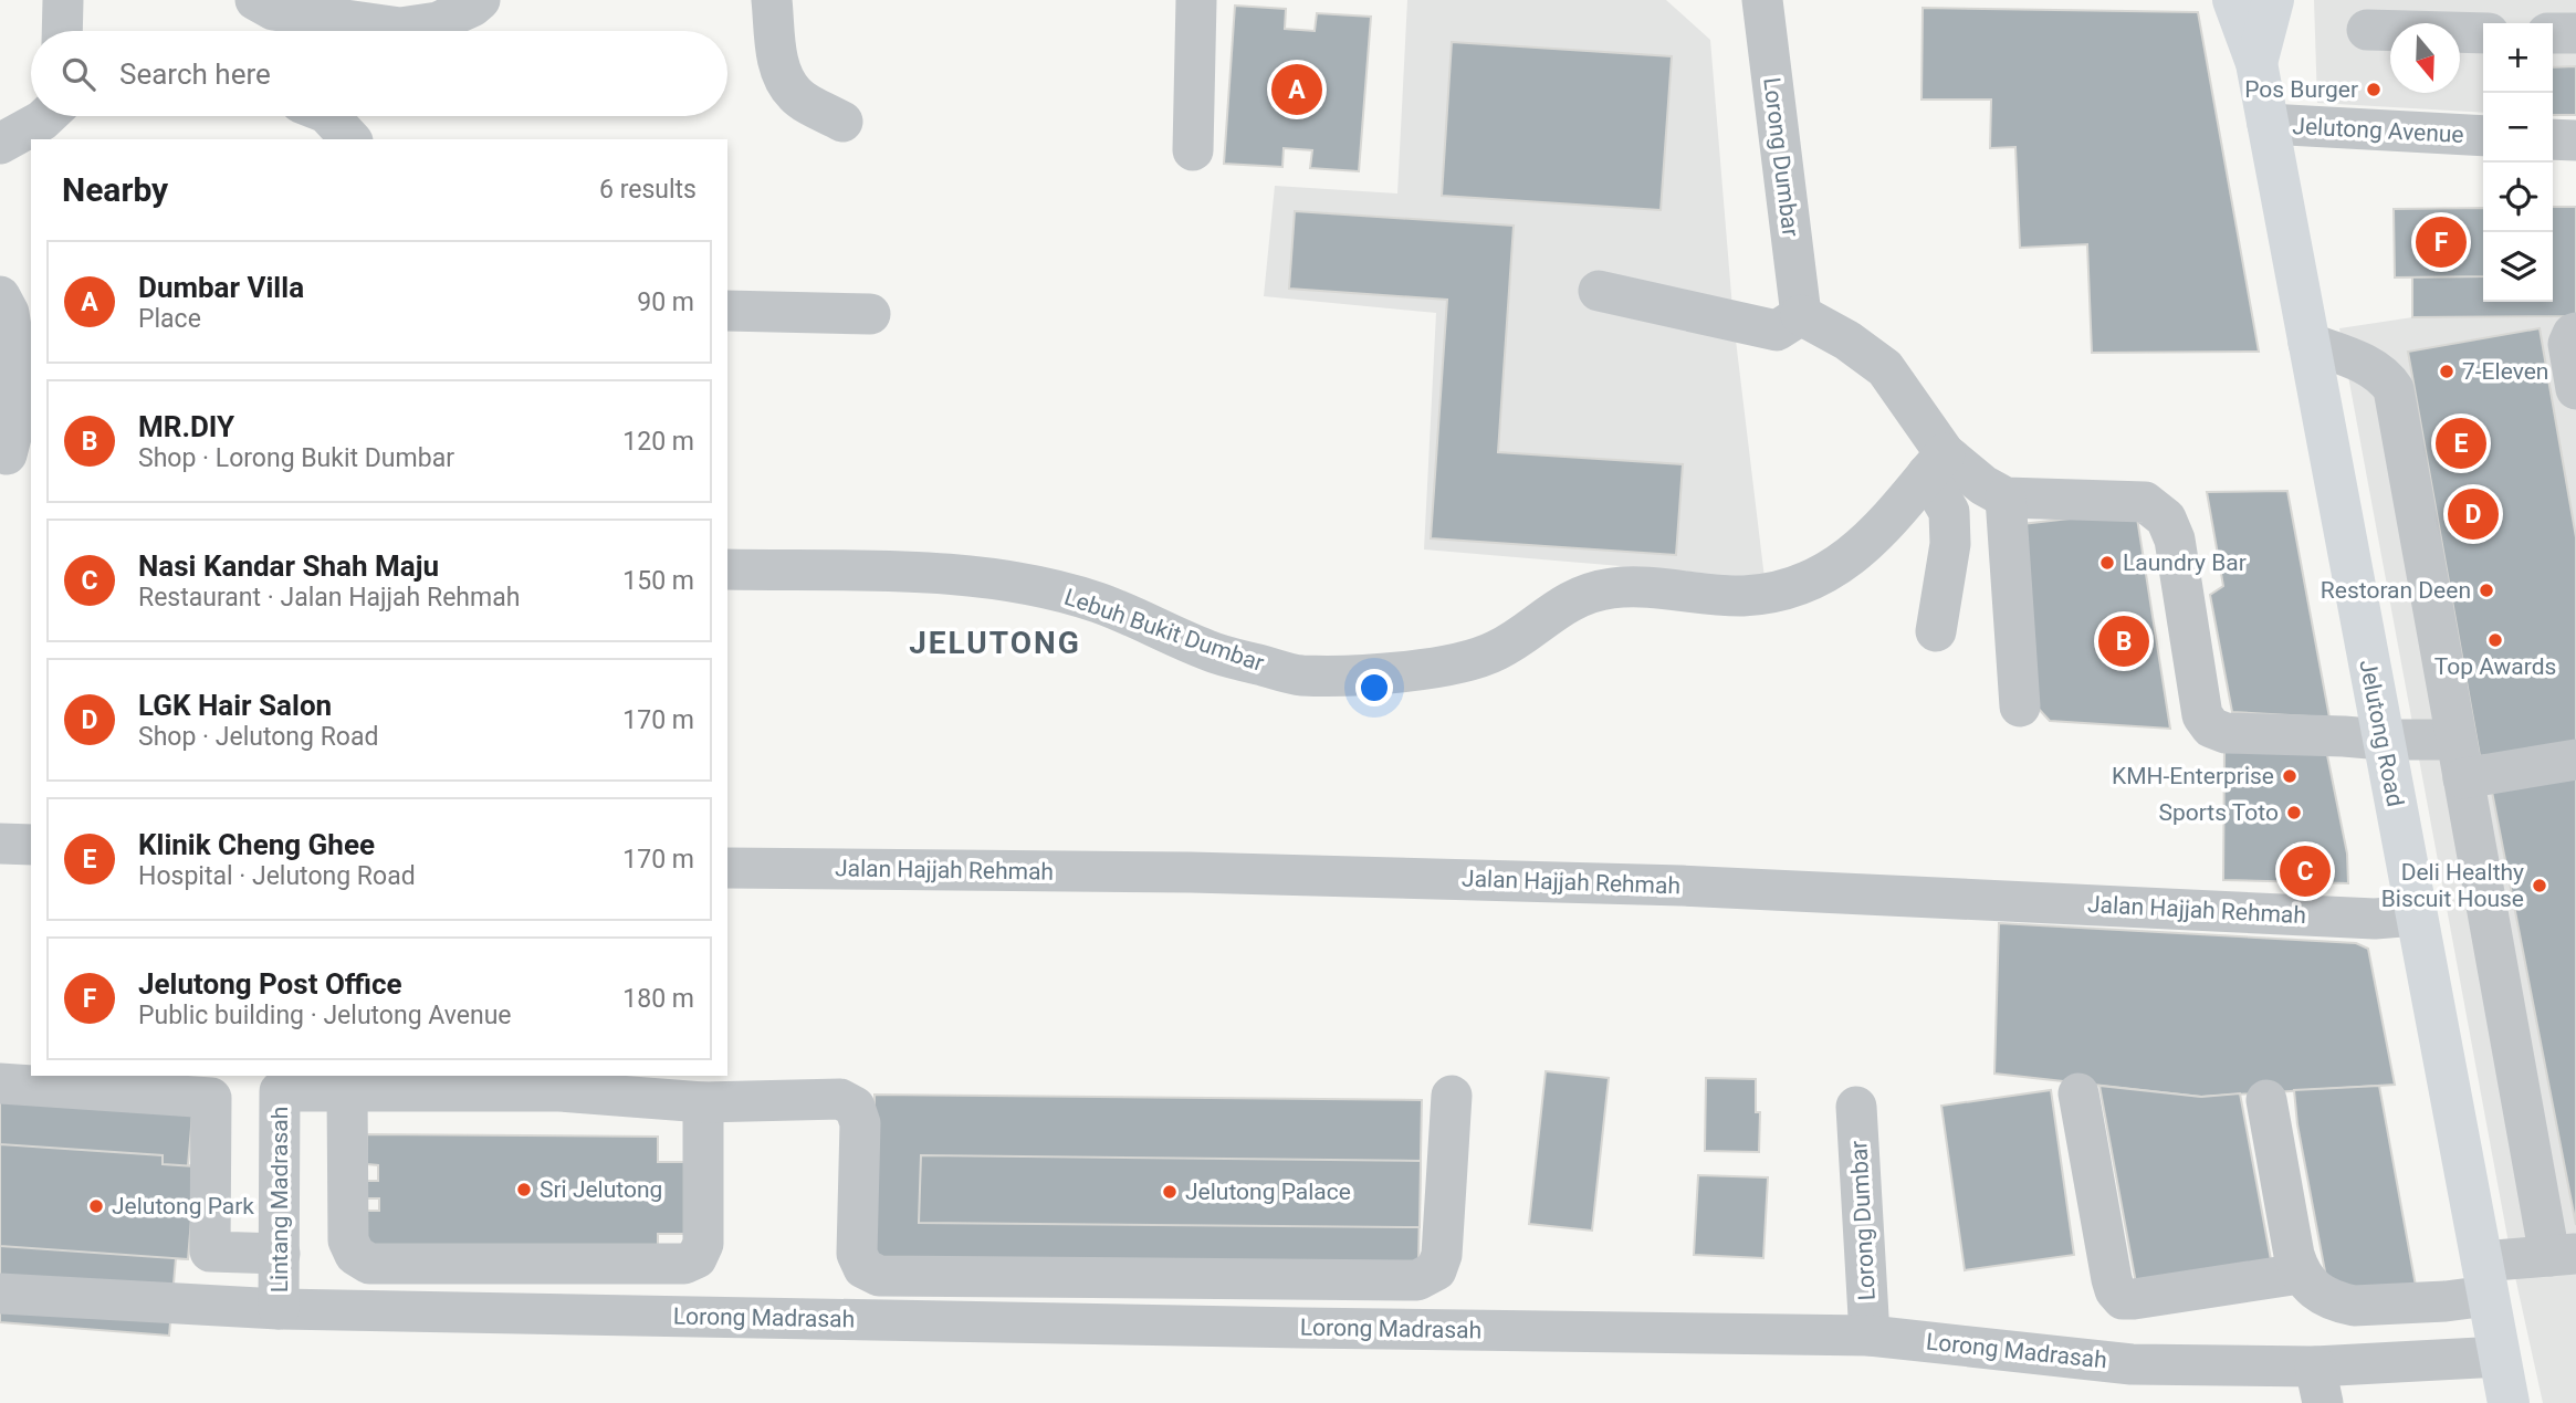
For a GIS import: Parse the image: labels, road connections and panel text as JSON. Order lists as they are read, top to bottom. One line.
{"streets":{"main road":["Jelutong Road"],"street":["Jelutong Avenue","Lorong Dumbar","Lebuh Bukit Dumbar","Jalan Hajjah Rehmah","Lintang Madrasah","Lorong Madrasah"]},"crossings":[["Jelutong Avenue","Jelutong Road"],["Lorong Dumbar","Lorong Madrasah"],["Jelutong Road","Jalan Hajjah Rehmah"],["Jelutong Road","Lorong Madrasah"],["Lintang Madrasah","Lorong Madrasah"]],"districts":["JELUTONG"],"places":["Pos Burger","7-Eleven","Laundry Bar","Restoran Deen","Top Awards","KMH-Enterprise","Sports Toto","Deli Healthy Biscuit House","Sri Jelutong","Jelutong Palace","Jelutong Park"],"north":"bottom","page":{"map_buttons":["+","−"],"search":"Search here","pins":["A","F","E","D","B","C"],"heading":["Nearby","6 results"],"list":[{"mark":"A","name":"Dumbar Villa","note":"Place","value":"90 m"},{"mark":"B","name":"MR.DIY","note":"Shop · Lorong Bukit Dumbar","value":"120 m"},{"mark":"C","name":"Nasi Kandar Shah Maju","note":"Restaurant · Jalan Hajjah Rehmah","value":"150 m"},{"mark":"D","name":"LGK Hair Salon","note":"Shop · Jelutong Road","value":"170 m"},{"mark":"E","name":"Klinik Cheng Ghee","note":"Hospital · Jelutong Road","value":"170 m"},{"mark":"F","name":"Jelutong Post Office","note":"Public building · Jelutong Avenue","value":"180 m"}]}}
